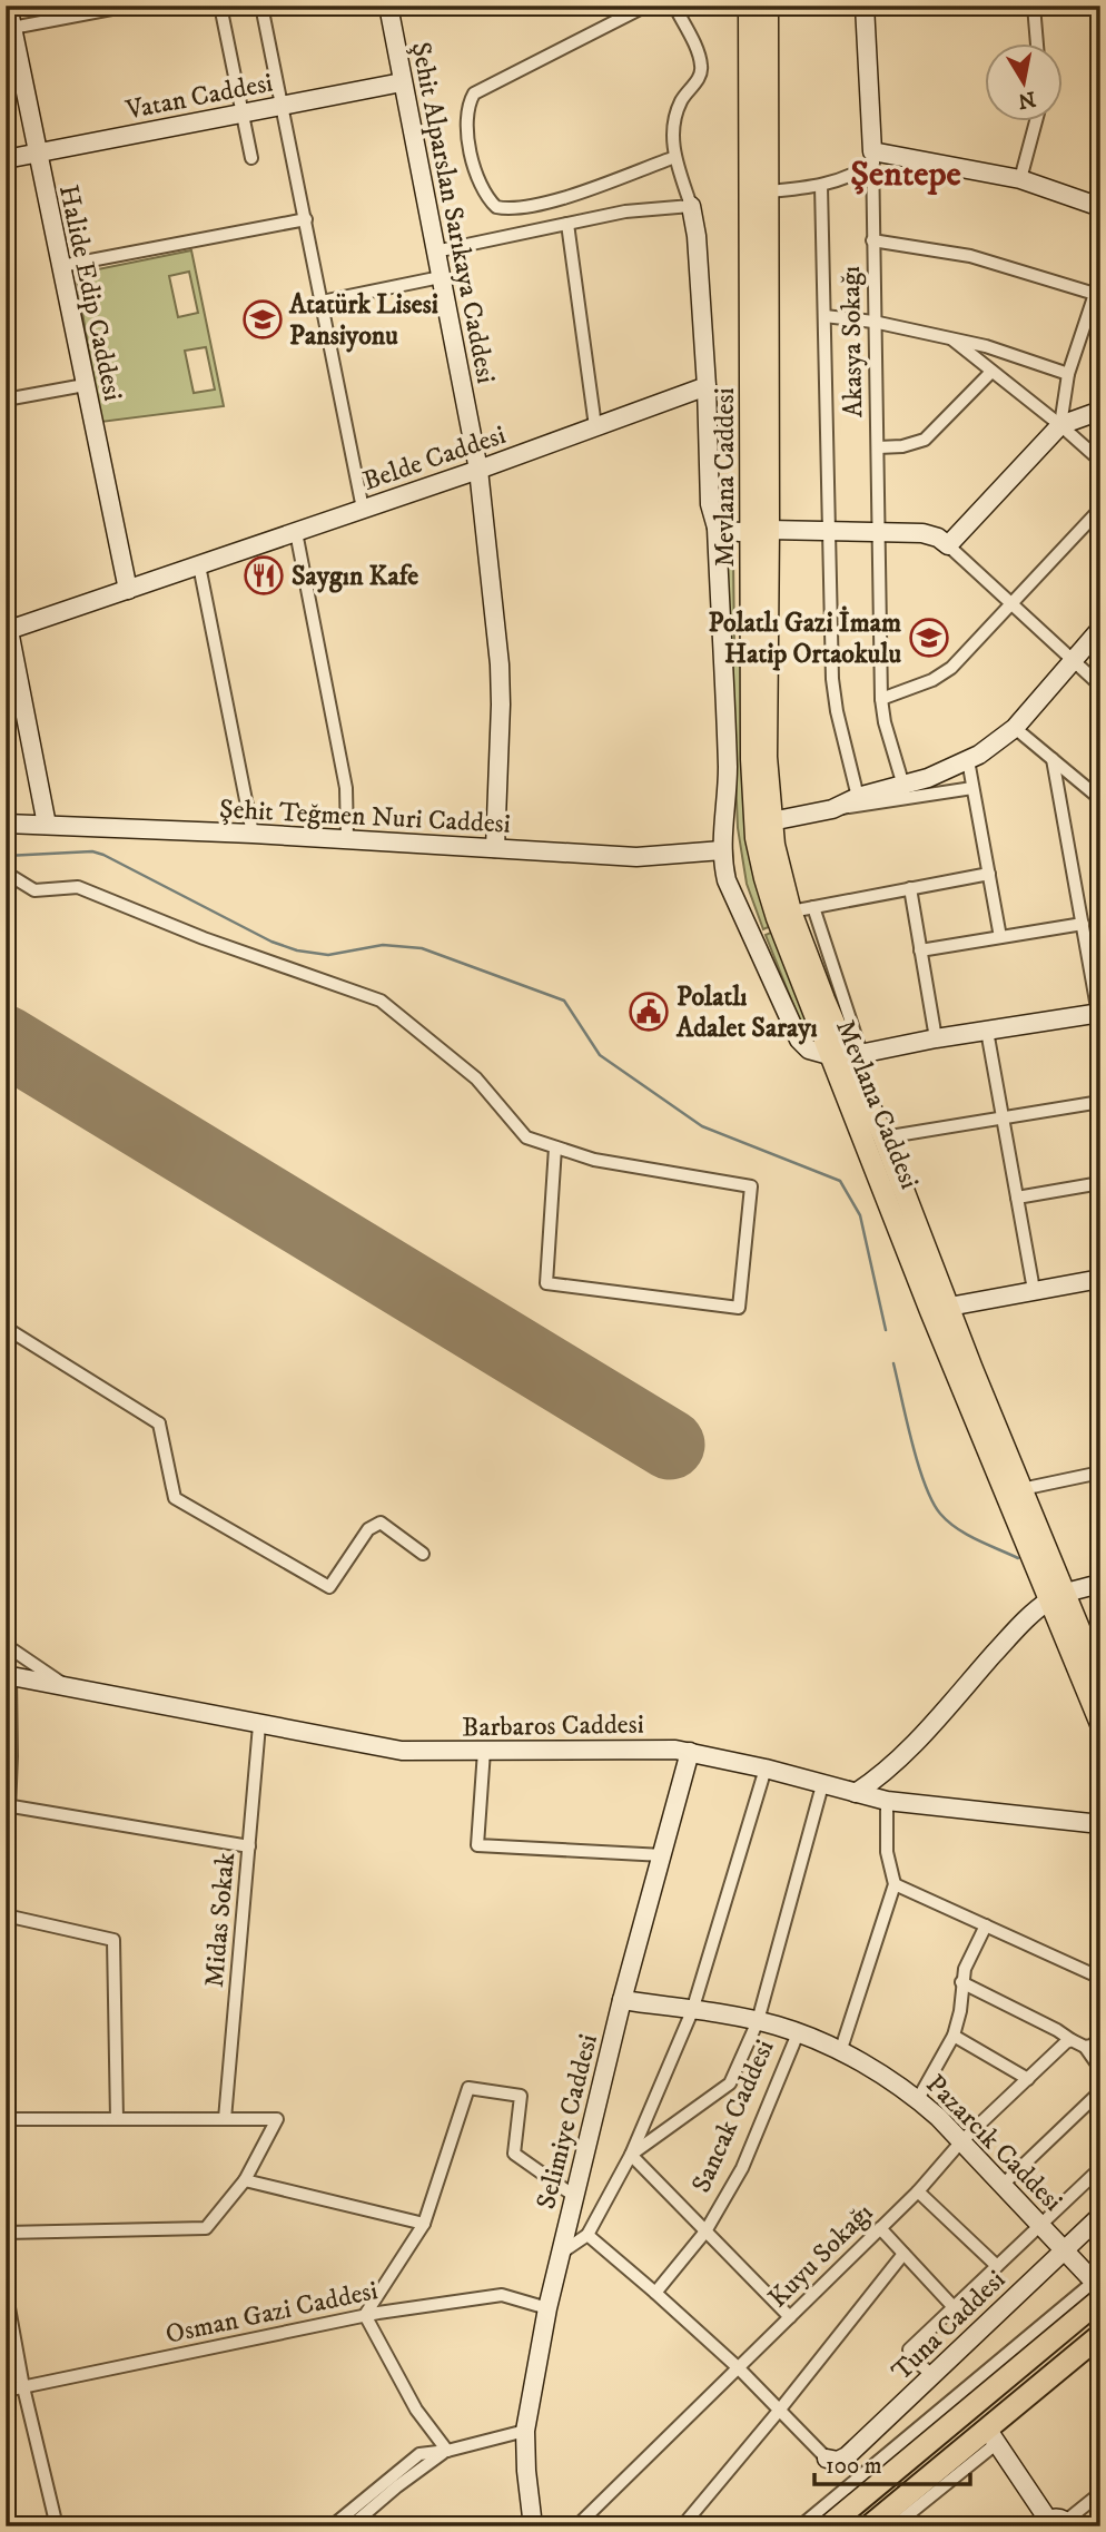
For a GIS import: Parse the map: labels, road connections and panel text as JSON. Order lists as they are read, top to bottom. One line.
{"streets":{"main road":["Mevlana Caddesi"],"street":["Vatan Caddesi","Şehit Alparslan Sarıkaya Caddesi","Halide Edip Caddesi","Akasya Sokağı","Belde Caddesi","Şehit Teğmen Nuri Caddesi","Barbaros Caddesi","Midas Sokak","Sancak Caddesi","Selimiye Caddesi","Pazarcık Caddesi","Kuyu Sokağı","Osman Gazi Caddesi","Tuna Caddesi"]},"crossings":[["Vatan Caddesi","Şehit Alparslan Sarıkaya Caddesi"],["Vatan Caddesi","Halide Edip Caddesi"],["Şehit Alparslan Sarıkaya Caddesi","Belde Caddesi"],["Şehit Alparslan Sarıkaya Caddesi","Şehit Teğmen Nuri Caddesi"],["Halide Edip Caddesi","Belde Caddesi"],["Barbaros Caddesi","Midas Sokak"],["Barbaros Caddesi","Selimiye Caddesi"],["Sancak Caddesi","Pazarcık Caddesi"],["Selimiye Caddesi","Pazarcık Caddesi"],["Selimiye Caddesi","Osman Gazi Caddesi"],["Pazarcık Caddesi","Kuyu Sokağı"],["Pazarcık Caddesi","Tuna Caddesi"]],"districts":["Şentepe"],"places":{"school or university":["Atatürk Lisesi Pansiyonu","Polatlı Gazi İmam Hatip Ortaokulu"],"restaurant":["Saygın Kafe"],"public building":["Polatlı Adalet Sarayı"]},"scale_bar":"100 m","north":"bottom"}
